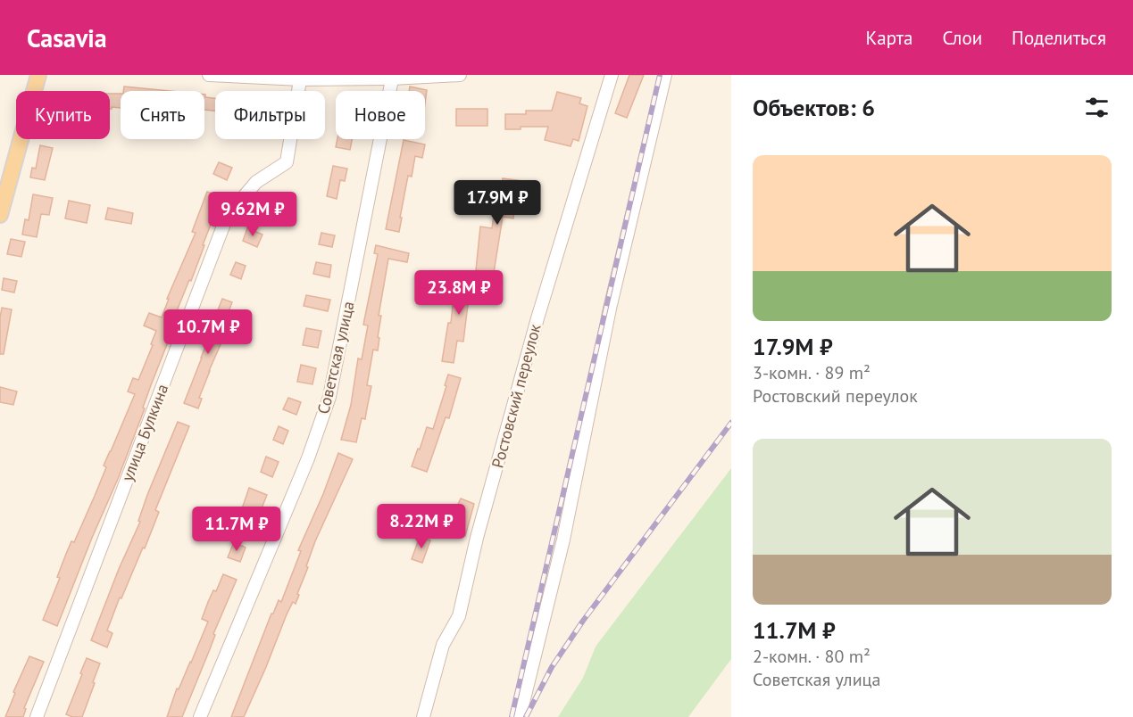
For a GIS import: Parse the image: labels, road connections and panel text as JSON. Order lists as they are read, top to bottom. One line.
{"streets":{"street":["Советская улица","Ростовский переулок","улица Булкина"]},"page":{"header":"Casavia","nav":["Карта","Слои","Поделиться"],"heading":"Объектов: 6","chip":["Купить","Снять","Фильтры","Новое"],"list":[{"name":"17.9M ₽","note":"3-комн. · 89 m² · Ростовский переулок"},{"name":"11.7M ₽","note":"2-комн. · 80 m² · Советская улица"}],"price":["17.9M ₽","9.62M ₽","23.8M ₽","10.7M ₽","8.22M ₽","11.7M ₽"]}}
